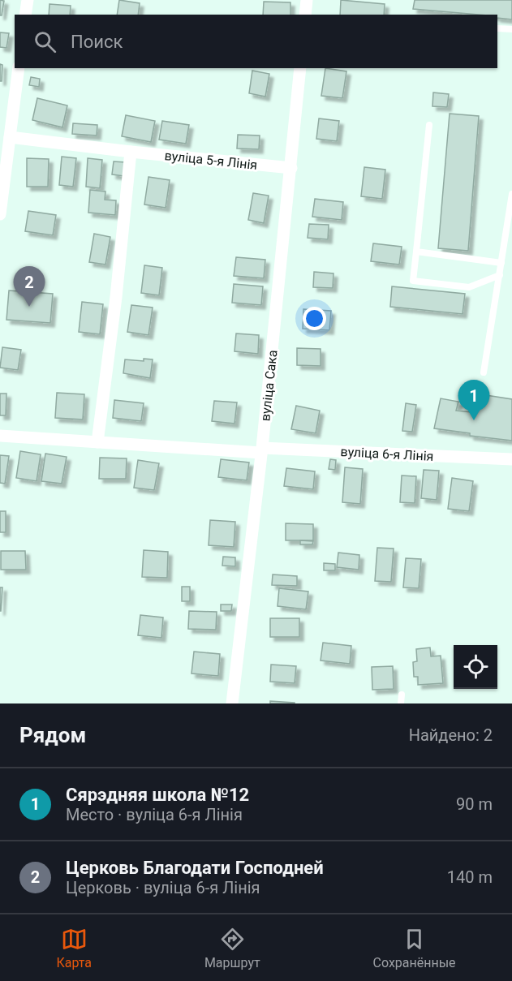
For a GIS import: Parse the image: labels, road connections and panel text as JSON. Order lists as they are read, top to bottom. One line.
{"streets":{"street":["вуліца 5-я Лінія","вуліца Сака","вуліца 6-я Лінія"]},"crossings":[["вуліца 5-я Лінія","вуліца Сака"],["вуліца Сака","вуліца 6-я Лінія"]],"page":{"search":"Поиск","pins":["2","1"],"heading":["Рядом","Найдено: 2"],"list":[{"mark":"1","name":"Сярэдняя школа №12","note":"Место · вуліца 6-я Лінія","value":"90 m"},{"mark":"2","name":"Церковь Благодати Господней","note":"Церковь · вуліца 6-я Лінія","value":"140 m"}],"nav":["Карта","Маршрут","Сохранённые"]}}
